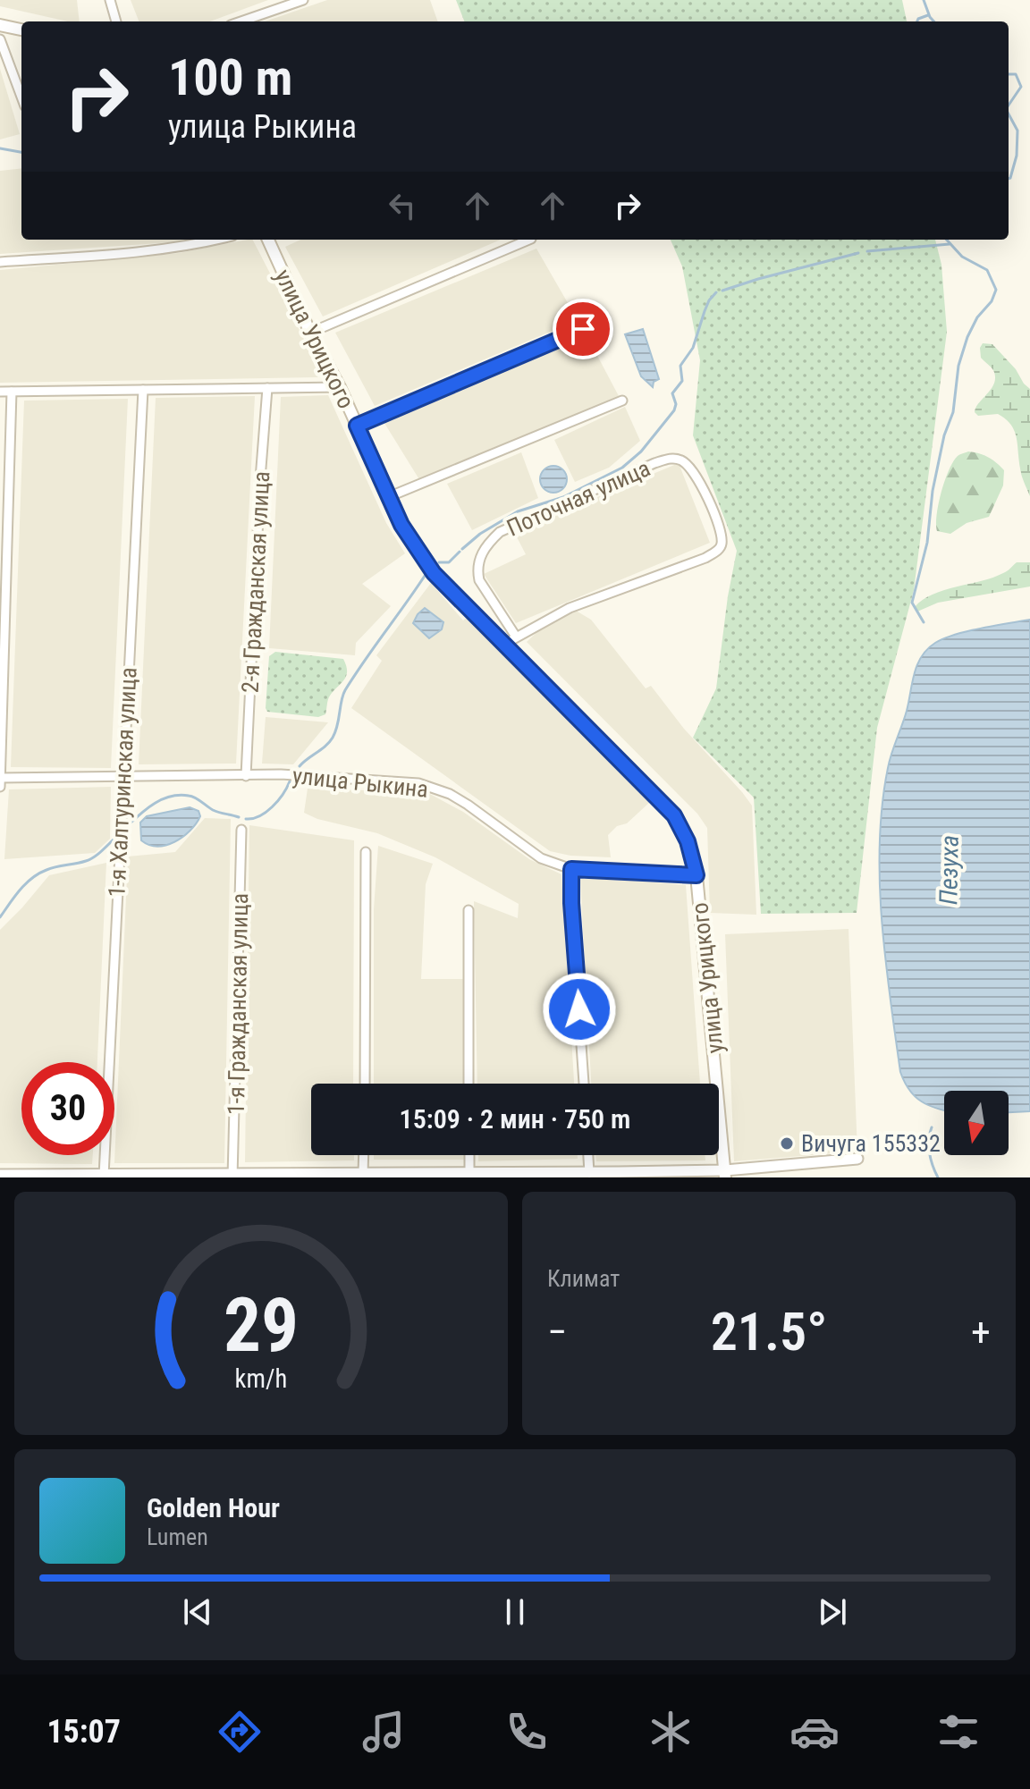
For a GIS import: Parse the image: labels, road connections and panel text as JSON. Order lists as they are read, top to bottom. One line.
{"streets":{"main road":["улица Урицкого"],"street":["Поточная улица","2-я Гражданская улица","1-я Халтуринская улица","улица Рыкина","1-я Гражданская улица"]},"crossings":[["улица Урицкого","улица Рыкина"],["2-я Гражданская улица","улица Рыкина"],["1-я Халтуринская улица","улица Рыкина"]],"water":["Пезуха"],"places":["Вичуга 155332"],"north":"bottom","page":{"turn":["100 m","улица Рыкина"],"limit":"30","trip":"15:09 · 2 мин · 750 m","tile":"Климат","heat":["−","21.5°","+"],"song":["Golden Hour","Lumen"],"tabs":"15:07","gauge":["29","km/h"]}}
